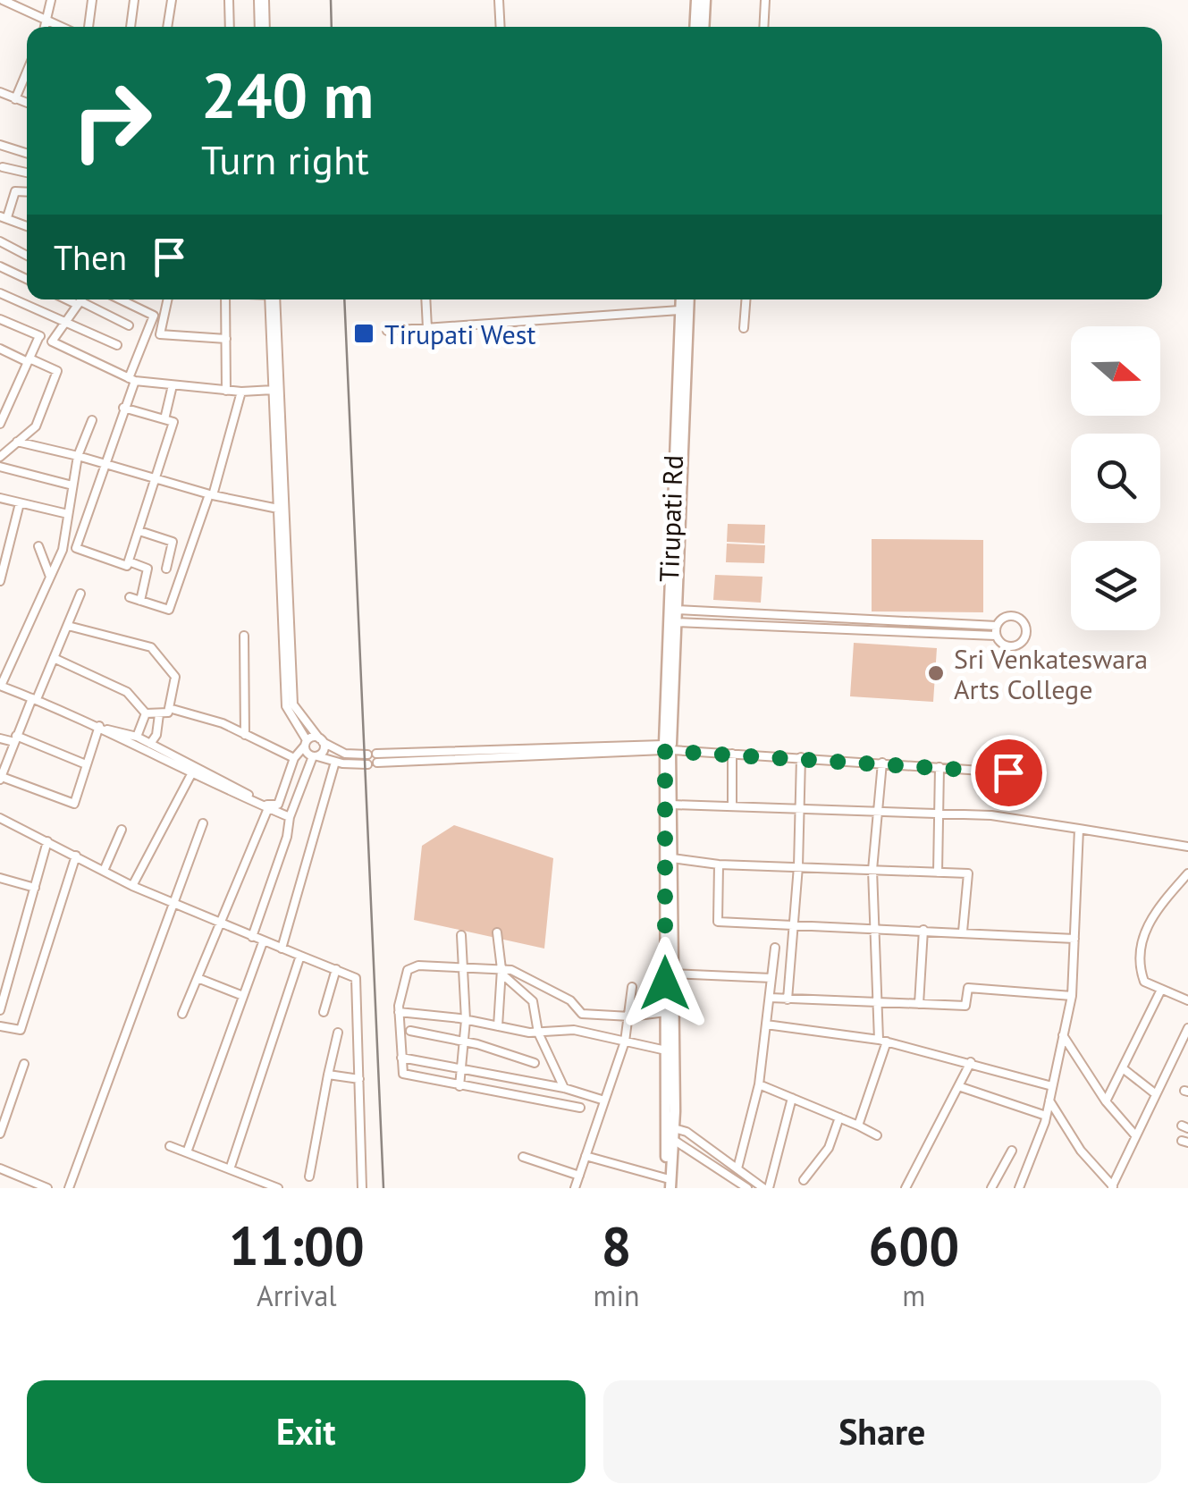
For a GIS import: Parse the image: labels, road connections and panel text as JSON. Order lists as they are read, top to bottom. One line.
{"streets":{"main road":["Tirupati Rd"]},"places":{"transit":["Tirupati West"],"other":["Sri Venkateswara Arts College"]},"north":"right","page":{"turn":["240 m","Turn right"],"then":"Then","eta":["11:00","Arrival","8","min","600","m"],"buttons":["Exit","Share"]}}
